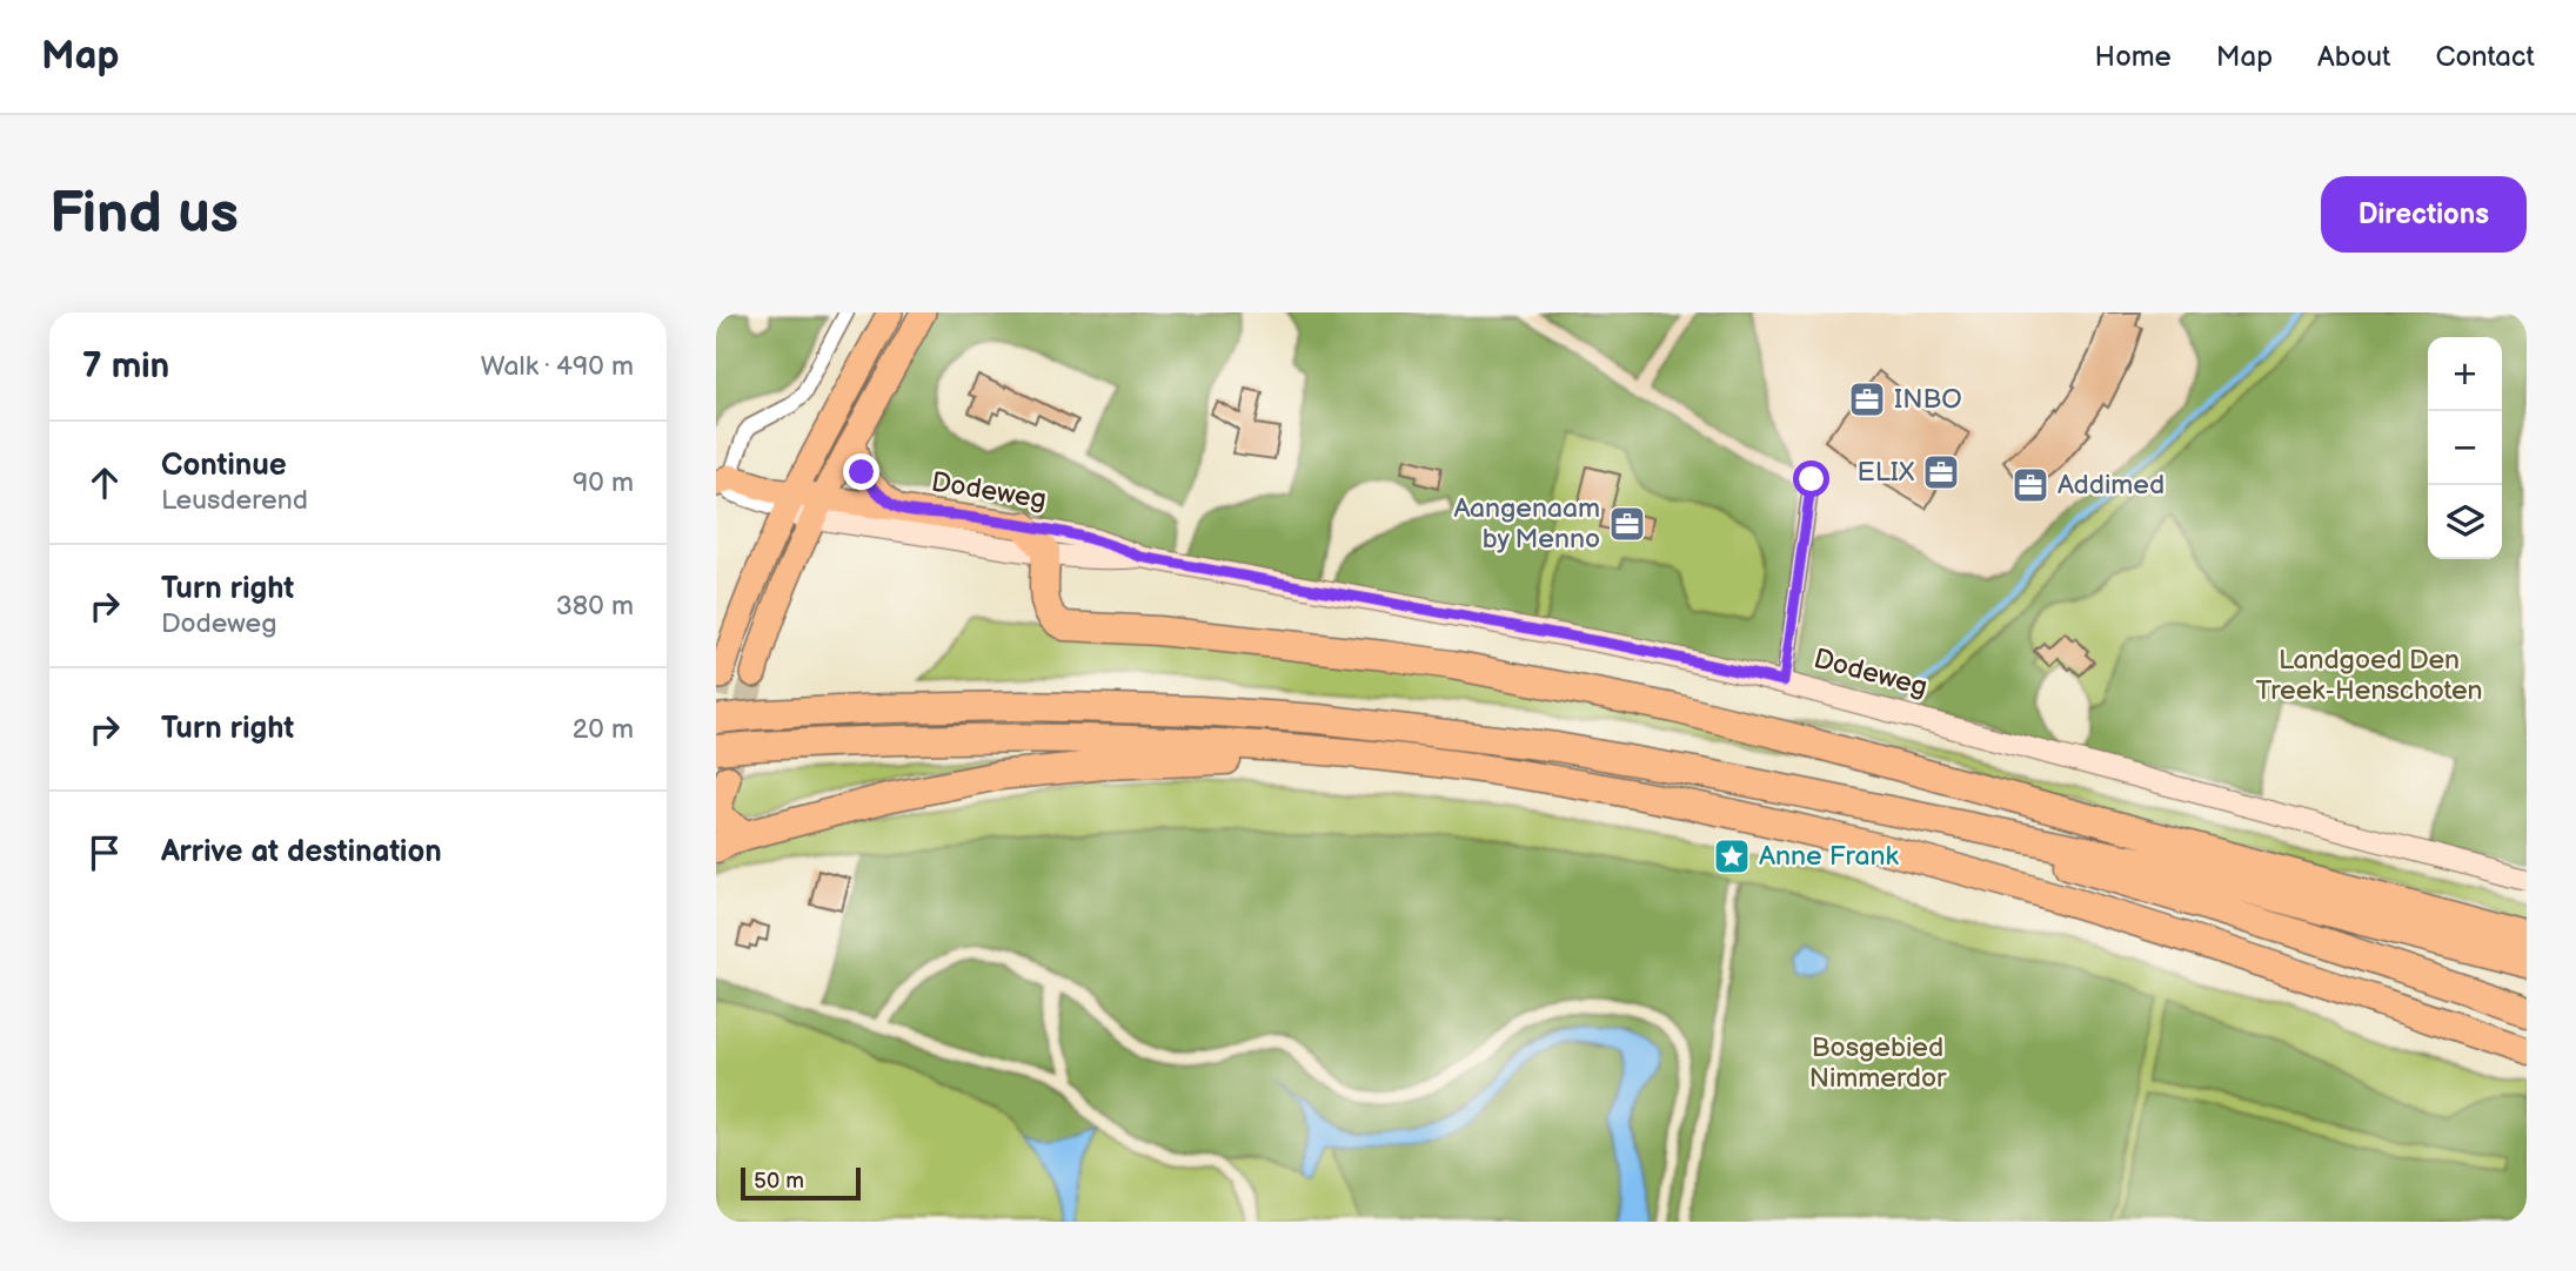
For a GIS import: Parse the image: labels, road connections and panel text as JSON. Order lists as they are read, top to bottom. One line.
{"streets":{"main road":["Dodeweg"]},"parks":["Landgoed Den Treek-Henschoten","Bosgebied Nimmerdor"],"places":{"office":["INBO","ELIX","Addimed","Aangenaam by Menno"],"place":["Anne Frank"]},"scale_bar":"50 m","page":{"header":"Map","nav":["Home","Map","About","Contact"],"buttons":"Directions","title":"Find us","heading":["7 min","Walk · 490 m"],"map_buttons":["+","−"],"list":[["Continue","Leusderend","90 m"],["Turn right","Dodeweg","380 m"],["Turn right","20 m"],"Arrive at destination"],"scale":"50 m"}}
